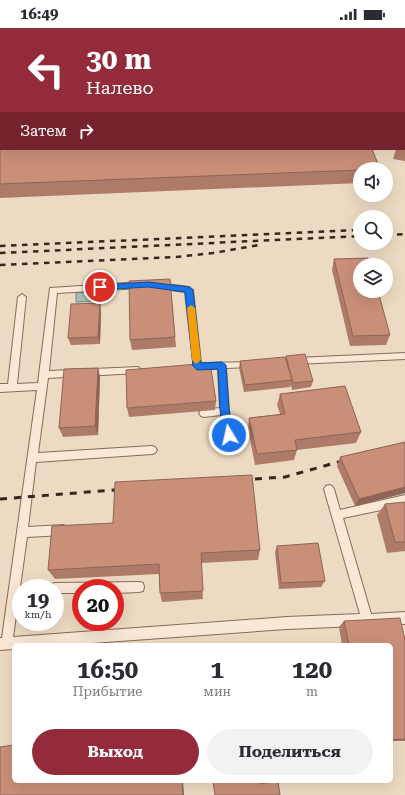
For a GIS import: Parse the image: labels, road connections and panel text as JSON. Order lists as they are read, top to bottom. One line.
{"page":{"status":"16:49","turn":["30 m","Налево"],"then":"Затем","speed":"19 km/h","limit":"20","eta":["16:50","Прибытие","1","мин","120","m"],"buttons":["Выход","Поделиться"]}}
